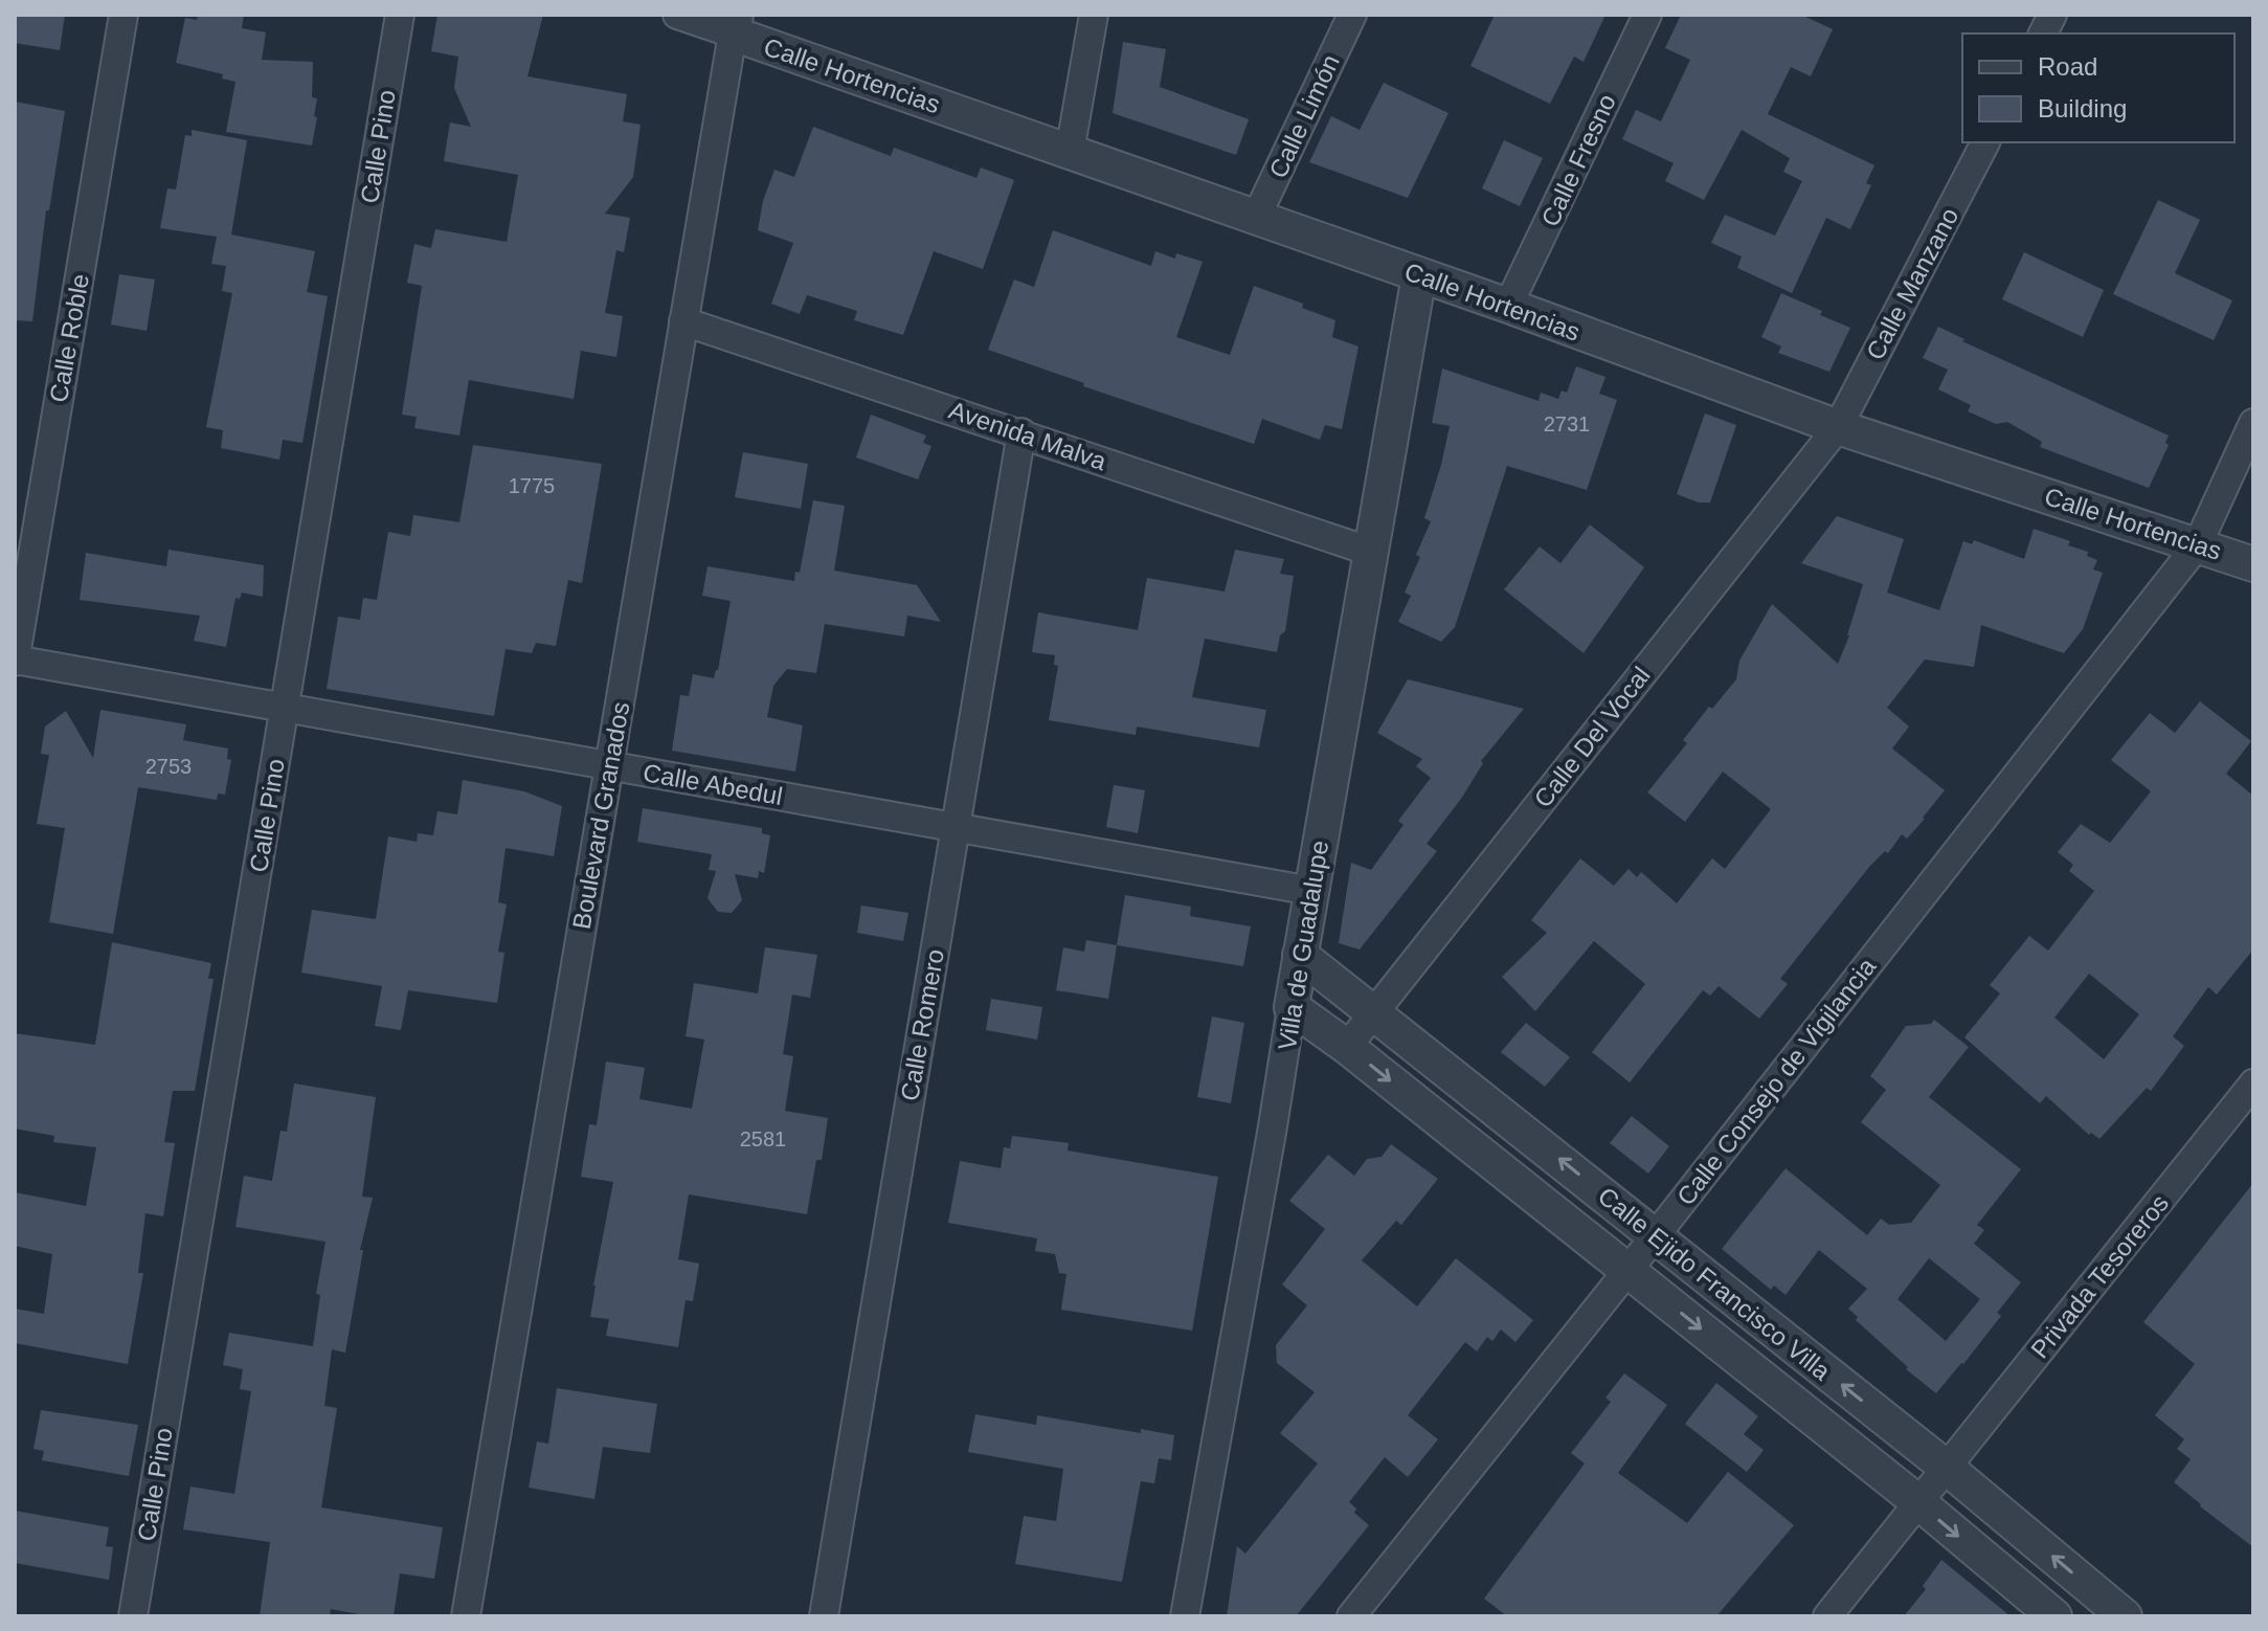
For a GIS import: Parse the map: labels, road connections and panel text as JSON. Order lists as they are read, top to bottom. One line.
{"streets":{"street":["Calle Hortencias","Calle Limón","Calle Pino","Calle Fresno","Calle Manzano","Calle Roble","Avenida Malva","Calle Del Vocal","Calle Abedul","Boulevard Granados","Villa de Guadalupe","Calle Romero","Calle Consejo de Vigilancia","Privada Tesoreros","Calle Ejido Francisco Villa"]},"crossings":[["Calle Hortencias","Calle Limón"],["Calle Hortencias","Calle Fresno"],["Calle Hortencias","Calle Manzano"],["Calle Hortencias","Calle Del Vocal"],["Calle Hortencias","Boulevard Granados"],["Calle Hortencias","Villa de Guadalupe"],["Calle Hortencias","Calle Consejo de Vigilancia"],["Calle Pino","Calle Abedul"],["Calle Manzano","Calle Del Vocal"],["Calle Roble","Calle Abedul"],["Avenida Malva","Boulevard Granados"],["Avenida Malva","Villa de Guadalupe"],["Avenida Malva","Calle Romero"],["Calle Del Vocal","Calle Ejido Francisco Villa"],["Calle Abedul","Boulevard Granados"],["Calle Abedul","Villa de Guadalupe"],["Calle Abedul","Calle Romero"],["Villa de Guadalupe","Calle Ejido Francisco Villa"],["Calle Consejo de Vigilancia","Calle Ejido Francisco Villa"],["Privada Tesoreros","Calle Ejido Francisco Villa"]],"house_numbers":["2731","1775","2753","2581"],"legend":["Road","Building"]}
